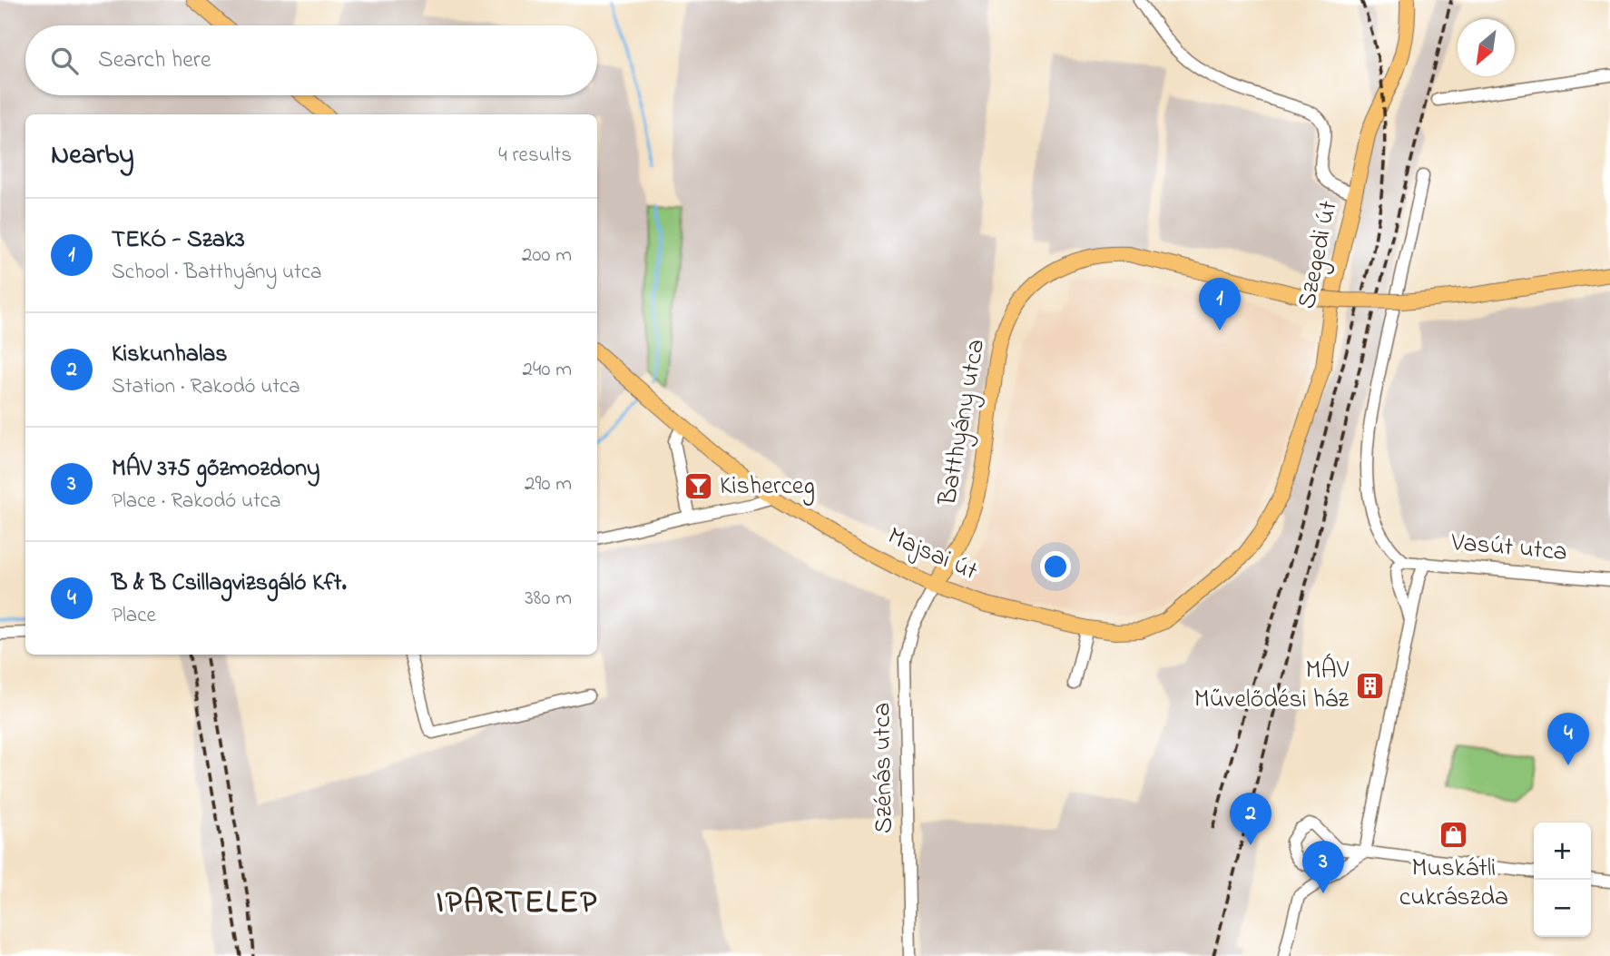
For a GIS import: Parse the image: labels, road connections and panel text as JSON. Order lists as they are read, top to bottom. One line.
{"streets":{"main road":["Szegedi út","Batthyány utca","Majsai út"],"street":["Vasút utca","Szénás utca"]},"crossings":[["Szegedi út","Majsai út"],["Batthyány utca","Majsai út"],["Batthyány utca","Szénás utca"],["Majsai út","Szénás utca"]],"districts":["IPARTELEP"],"places":{"bar":["Kisherceg"],"building":["MÁV Művelődési ház"],"shop":["Muskátli cukrászda"]},"north":"bottom left","page":{"search":"Search here","heading":["Nearby","4 results"],"list":[{"mark":"1","name":"TEKÓ - Szak3","note":"School · Batthyány utca","value":"200 m"},{"mark":"2","name":"Kiskunhalas","note":"Station · Rakodó utca","value":"240 m"},{"mark":"3","name":"MÁV 375 gőzmozdony","note":"Place · Rakodó utca","value":"290 m"},{"mark":"4","name":"B & B Csillagvizsgáló Kft.","note":"Place","value":"380 m"}],"pins":["1","4","2","3"],"map_buttons":["+","−"]}}
